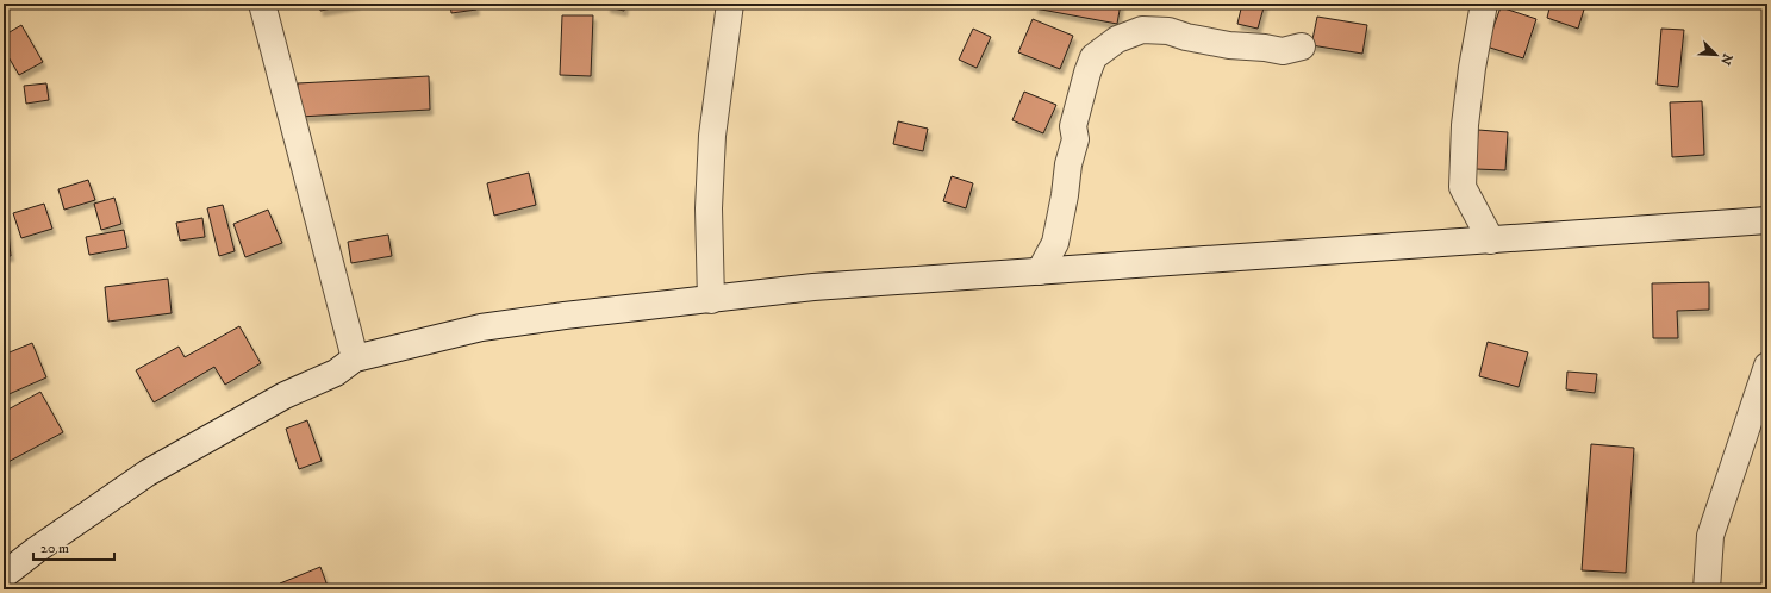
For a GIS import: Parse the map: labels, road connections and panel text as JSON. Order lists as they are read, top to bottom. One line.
{"scale_bar":"20 m","north":"bottom right"}
